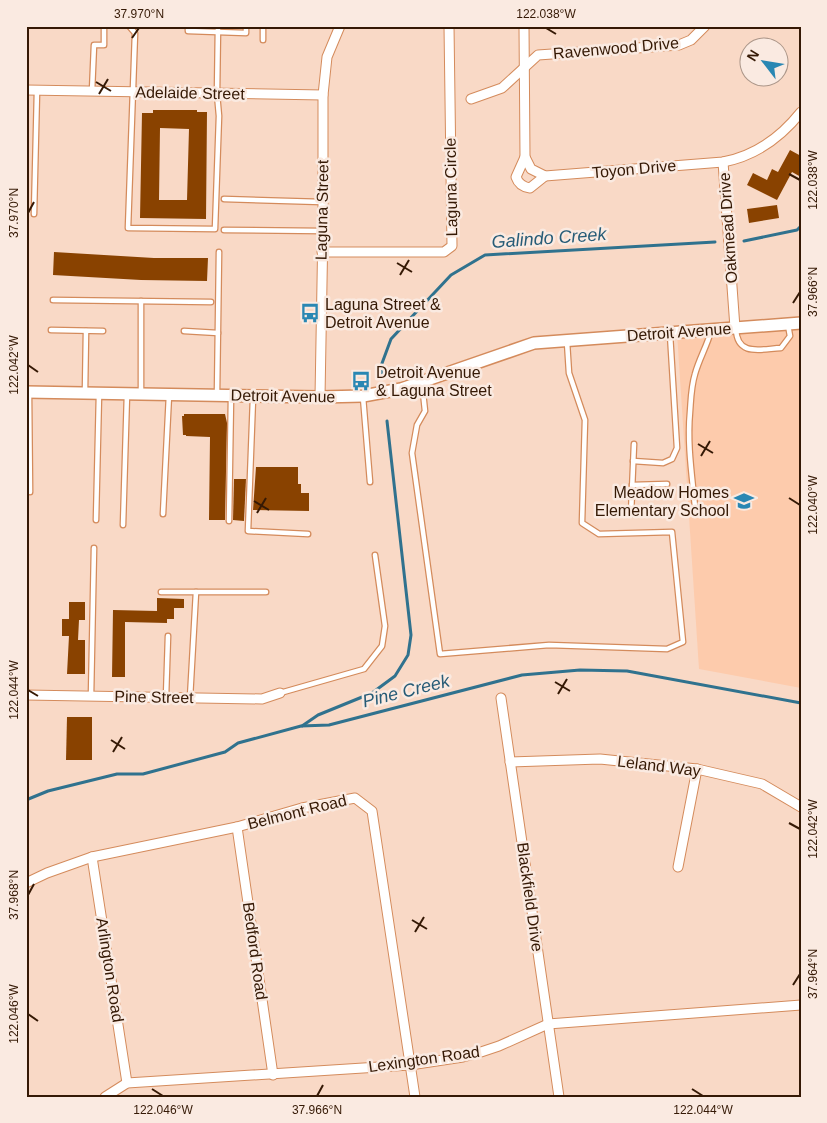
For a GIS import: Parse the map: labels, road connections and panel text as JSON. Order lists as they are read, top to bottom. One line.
{"streets":{"street":["Ravenwood Drive","Adelaide Street","Toyon Drive","Laguna Circle","Laguna Street","Oakmead Drive","Detroit Avenue","Pine Street","Leland Way","Belmont Road","Blackfield Drive","Bedford Road","Arlington Road","Lexington Road"]},"crossings":[["Ravenwood Drive","Toyon Drive"],["Adelaide Street","Laguna Street"],["Toyon Drive","Oakmead Drive"],["Laguna Circle","Laguna Street"],["Laguna Street","Detroit Avenue"],["Oakmead Drive","Detroit Avenue"],["Leland Way","Blackfield Drive"],["Belmont Road","Bedford Road"],["Belmont Road","Arlington Road"],["Belmont Road","Lexington Road"],["Blackfield Drive","Lexington Road"],["Bedford Road","Lexington Road"],["Arlington Road","Lexington Road"]],"water":["Galindo Creek","Pine Creek"],"places":{"bus stop":["Laguna Street & Detroit Avenue","Detroit Avenue & Laguna Street"],"school or university":["Meadow Homes Elementary School"]},"north":"top left","coordinates":["37.970°N","122.038°W","37.966°N","122.042°W","122.040°W","122.044°W","37.968°N","37.964°N","122.046°W"]}
